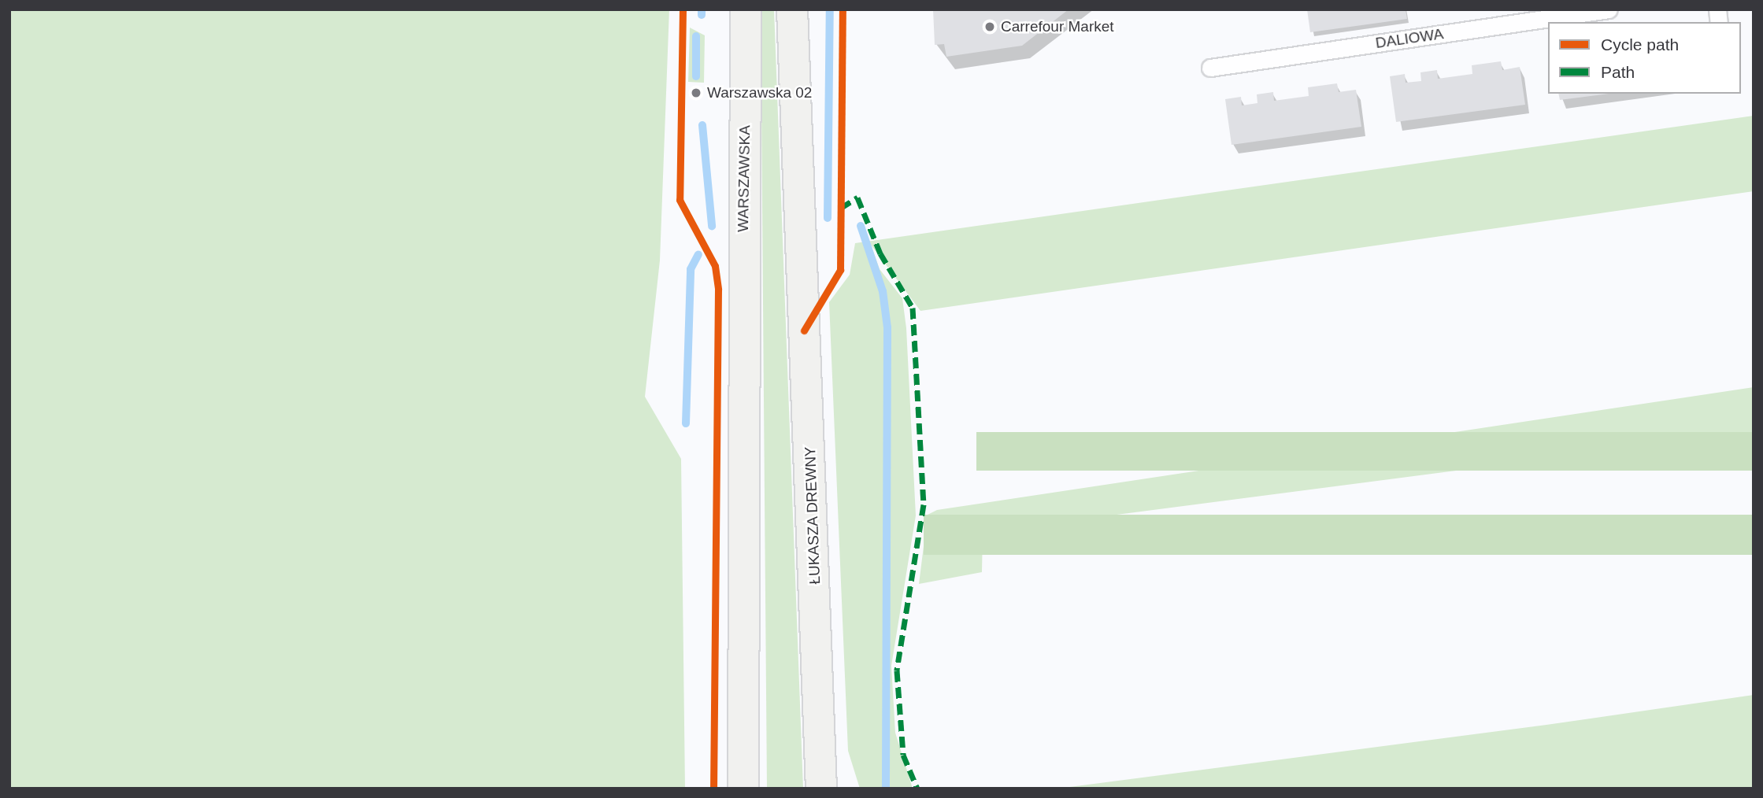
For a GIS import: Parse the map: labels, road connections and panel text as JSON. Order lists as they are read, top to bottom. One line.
{"streets":{"main road":["WARSZAWSKA","ŁUKASZA DREWNY"],"lane":["DALIOWA"]},"places":["Carrefour Market","Warszawska 02"],"legend":["Cycle path","Path"]}
